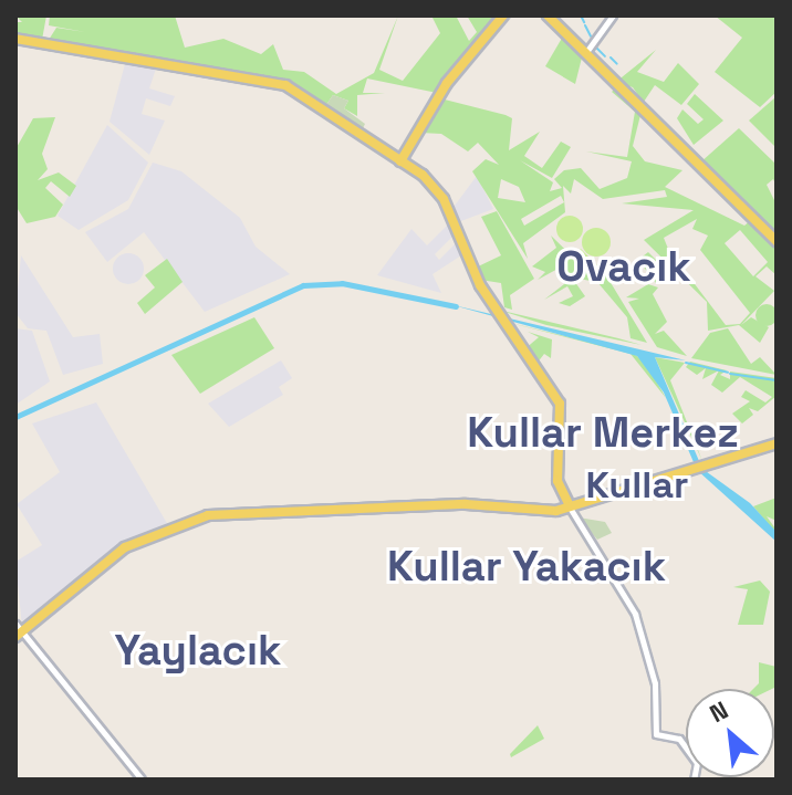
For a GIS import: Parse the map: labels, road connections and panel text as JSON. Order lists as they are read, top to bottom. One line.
{"districts":["Ovacık","Kullar Merkez","Kullar","Kullar Yakacık","Yaylacık"],"north":"top left"}
